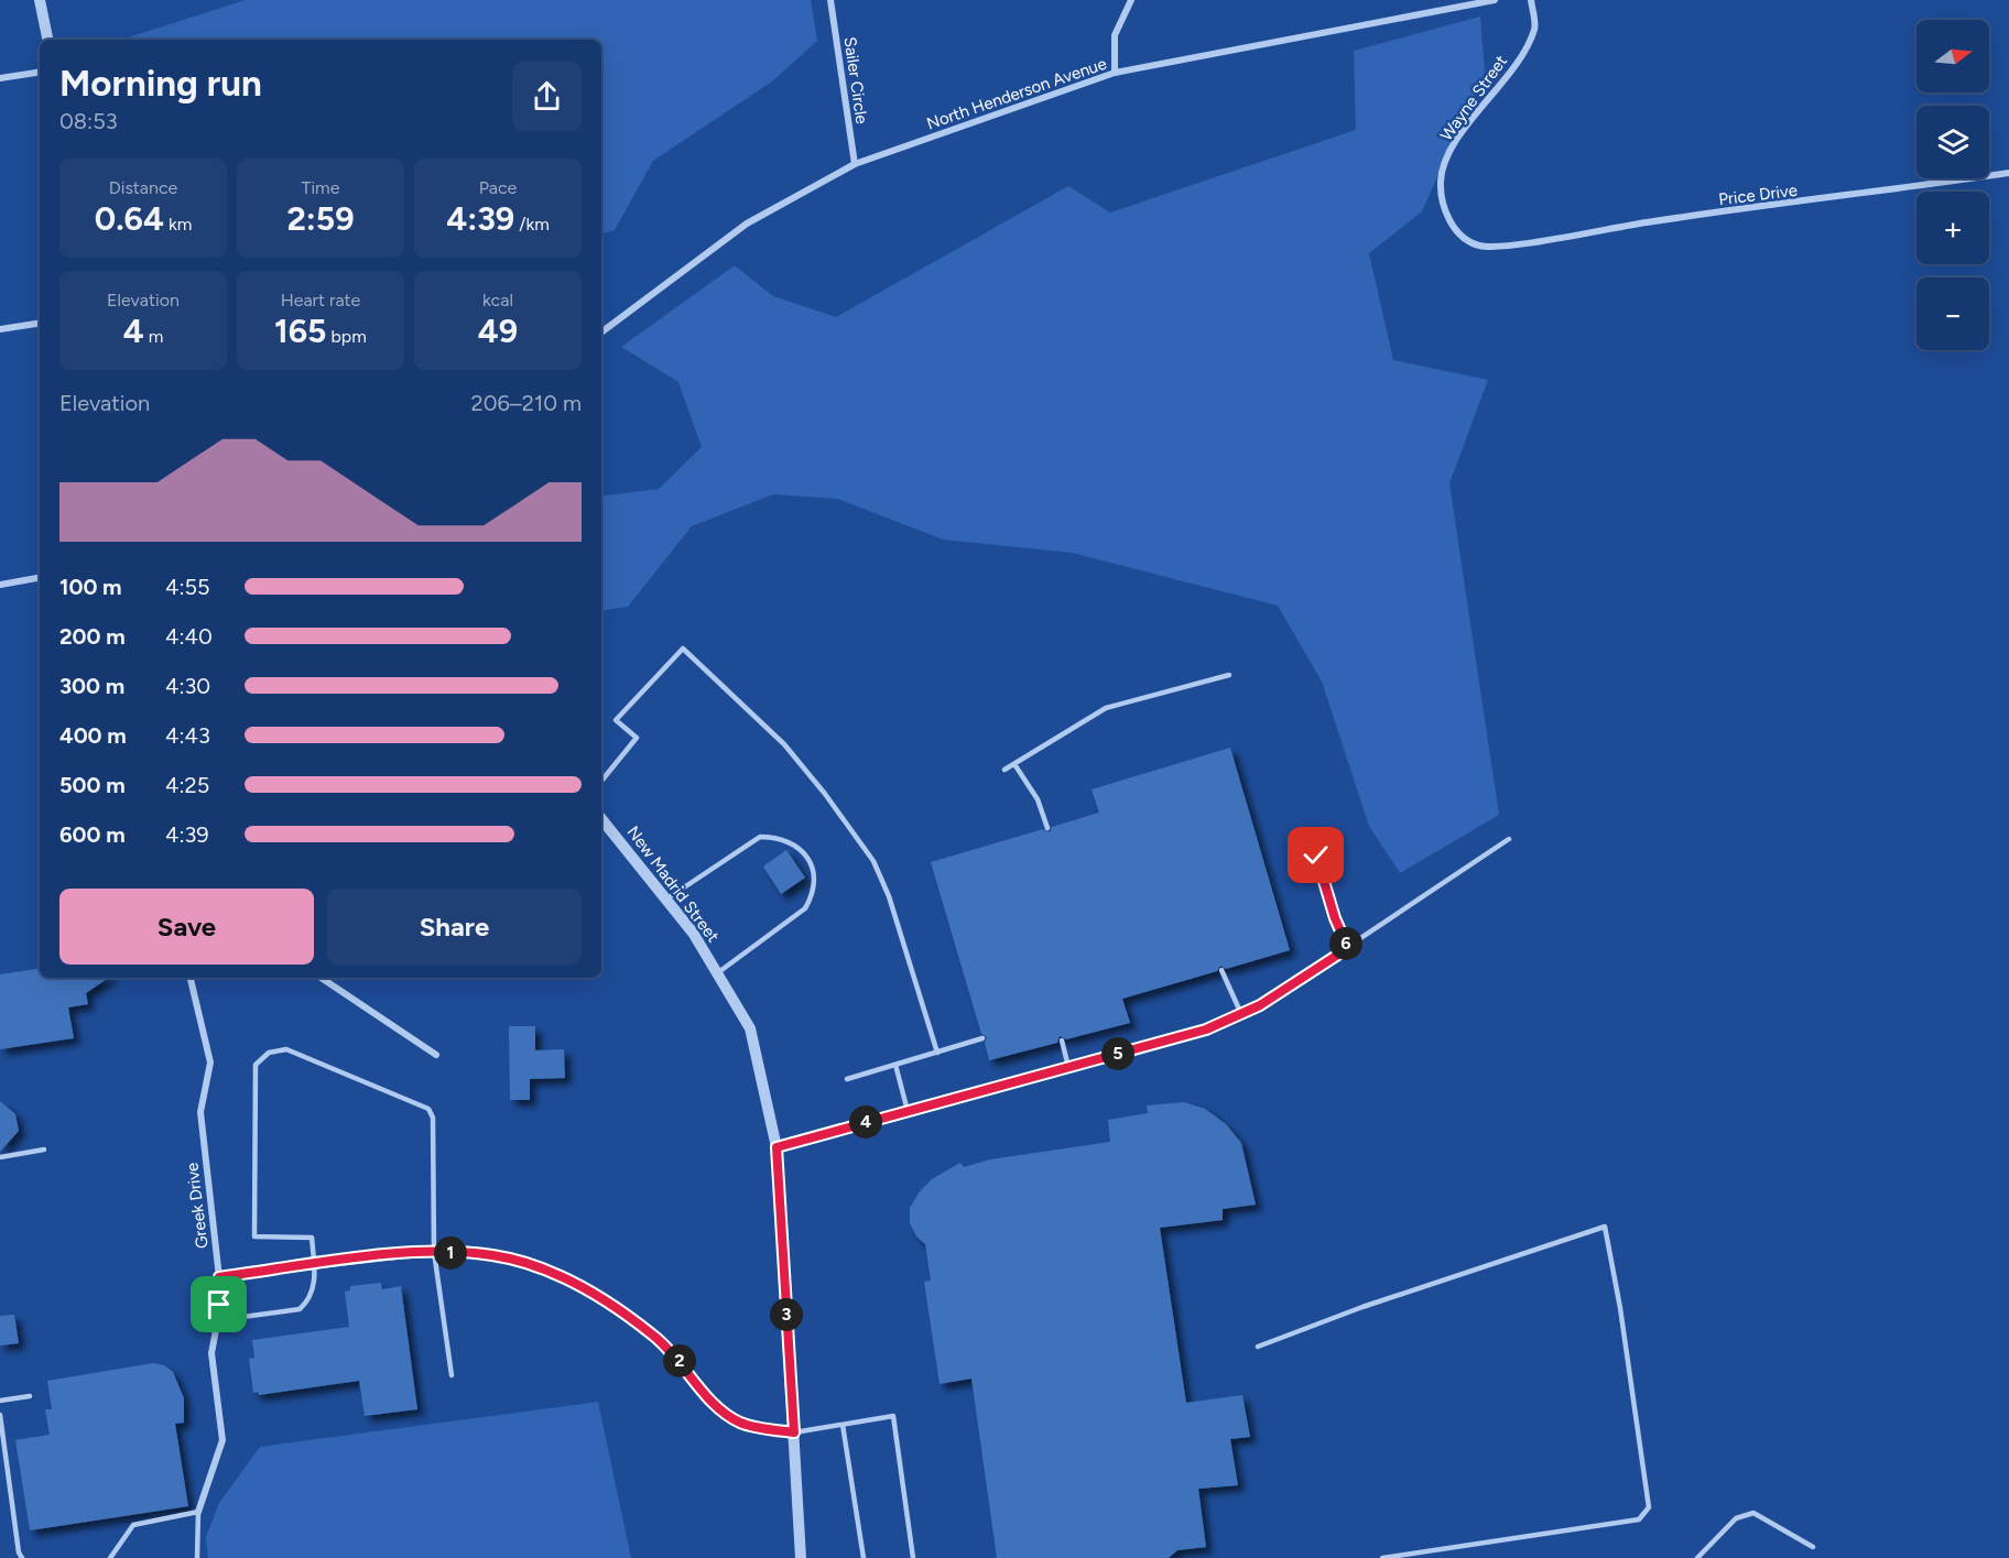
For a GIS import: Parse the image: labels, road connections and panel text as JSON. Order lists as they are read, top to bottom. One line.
{"streets":{"street":["Sailer Circle","North Henderson Avenue","Wayne Street","Price Drive","New Madrid Street","Greek Drive"]},"crossings":[["Sailer Circle","North Henderson Avenue"],["Wayne Street","Price Drive"]],"north":"right","page":{"map_buttons":["+","−"],"heading":["Morning run","08:53"],"stats":[["Distance","0.64 km"],["Time","2:59"],["Pace","4:39 /km"],["Elevation","4 m"],["Heart rate","165 bpm"],["kcal","49"]],"chart":["Elevation","206–210 m"],"list":[{"name":"100 m","note":"4:55"},{"name":"200 m","note":"4:40"},{"name":"300 m","note":"4:30"},{"name":"400 m","note":"4:43"},{"name":"500 m","note":"4:25"},{"name":"600 m","note":"4:39"}],"buttons":["Save","Share"],"pins":["6","5","4","1","3","2"]}}
